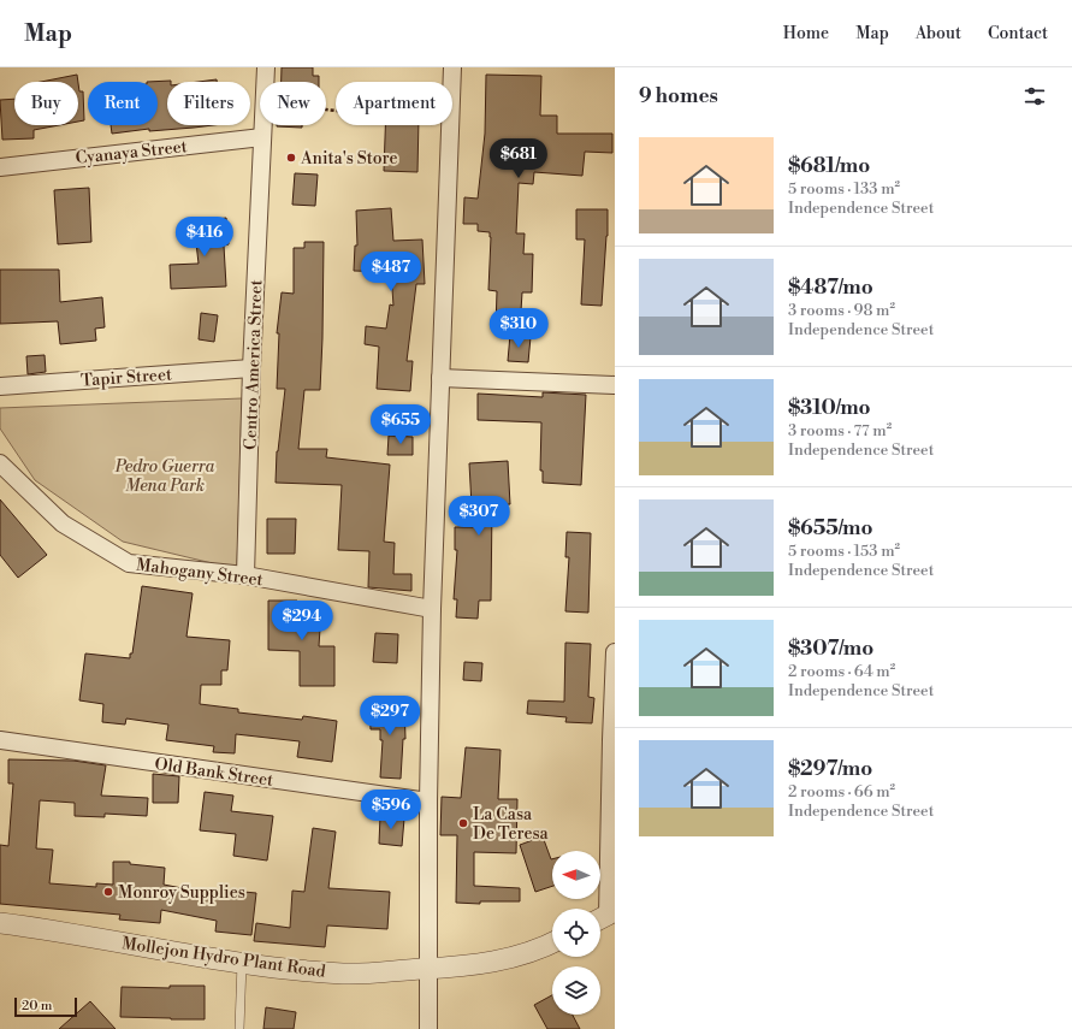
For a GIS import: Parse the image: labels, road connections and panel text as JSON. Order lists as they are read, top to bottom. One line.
{"streets":{"street":["Cyanaya Street","Centro America Street","Tapir Street","Mahogany Street","Old Bank Street","Mollejon Hydro Plant Road"]},"crossings":[["Cyanaya Street","Centro America Street"],["Centro America Street","Tapir Street"],["Centro America Street","Mahogany Street"]],"parks":["Pedro Guerra Mena Park"],"places":["Anita's Store","La Casa De Teresa","Monroy Supplies"],"scale_bar":"20 m","north":"left","page":{"header":"Map","nav":["Home","Map","About","Contact"],"heading":"9 homes","chip":["Buy","Rent","Filters","New","Apartment"],"list":[{"name":"$681/mo","note":"5 rooms · 133 m² · Independence Street"},{"name":"$487/mo","note":"3 rooms · 98 m² · Independence Street"},{"name":"$310/mo","note":"3 rooms · 77 m² · Independence Street"},{"name":"$655/mo","note":"5 rooms · 153 m² · Independence Street"},{"name":"$307/mo","note":"2 rooms · 64 m² · Independence Street"},{"name":"$297/mo","note":"2 rooms · 66 m² · Independence Street"}],"price":["$681","$416","$487","$310","$655","$307","$294","$297","$596"],"scale":"20 m"}}
